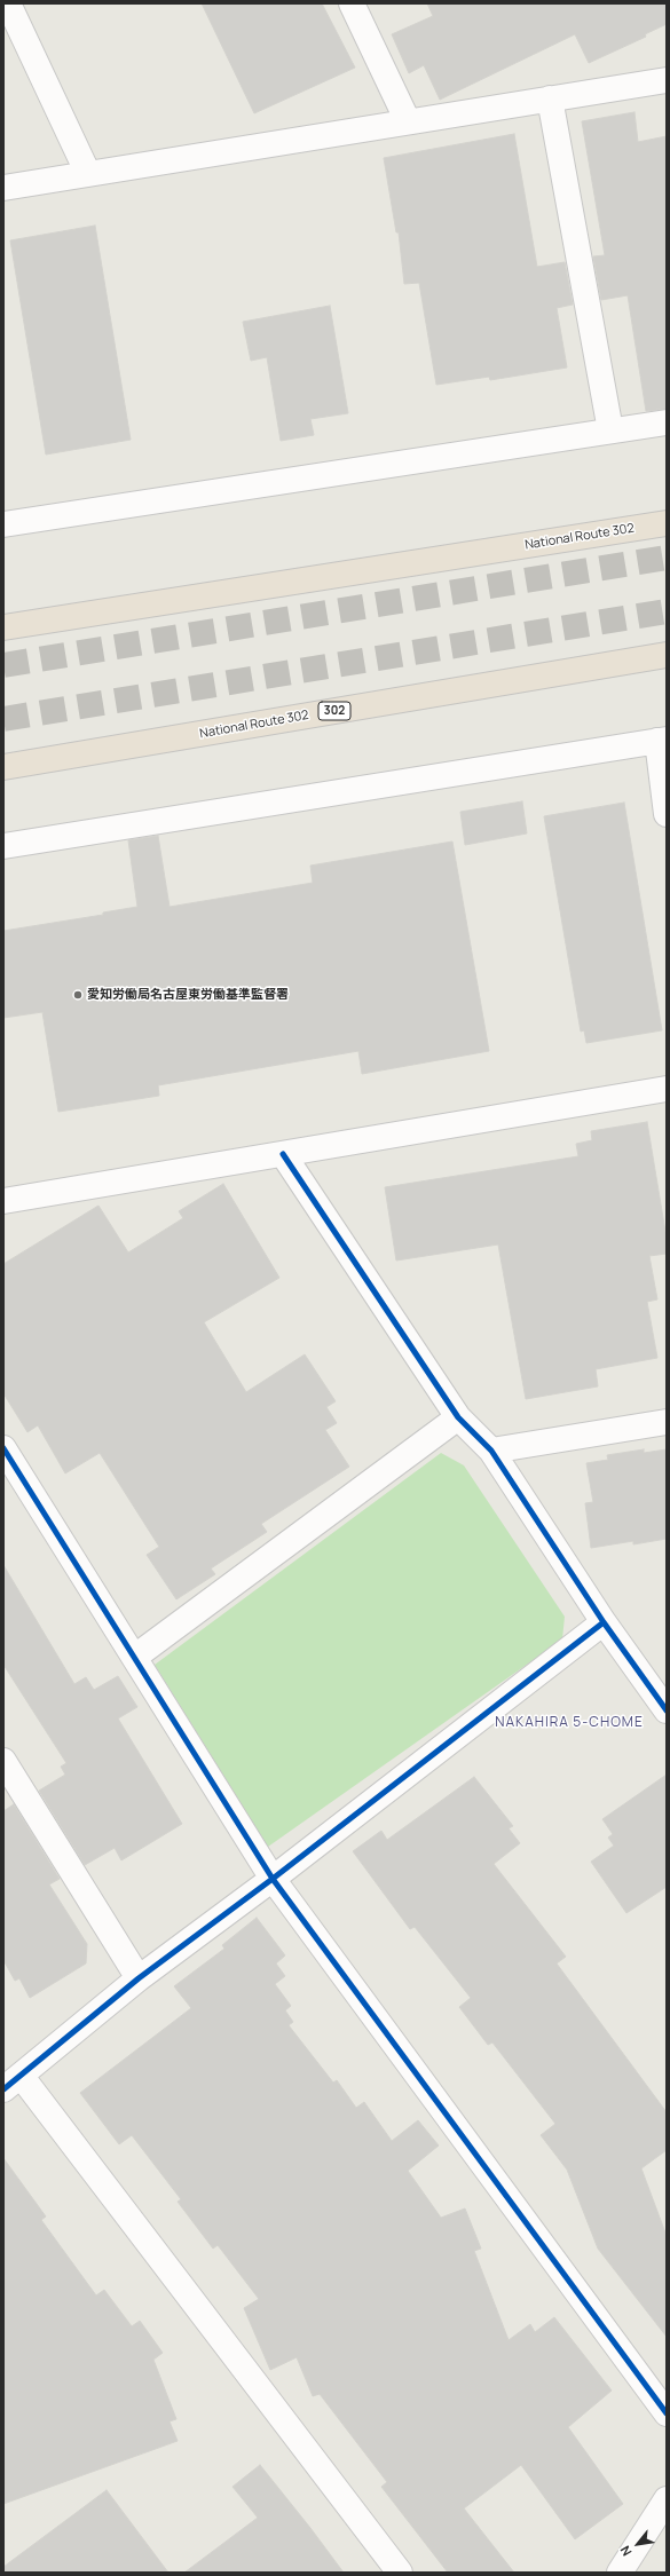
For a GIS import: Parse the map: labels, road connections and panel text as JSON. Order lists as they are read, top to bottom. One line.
{"streets":{"highway":["National Route 302","302"]},"districts":["NAKAHIRA 5-CHOME"],"places":["愛知労働局名古屋東労働基準監督署"],"north":"bottom left"}
